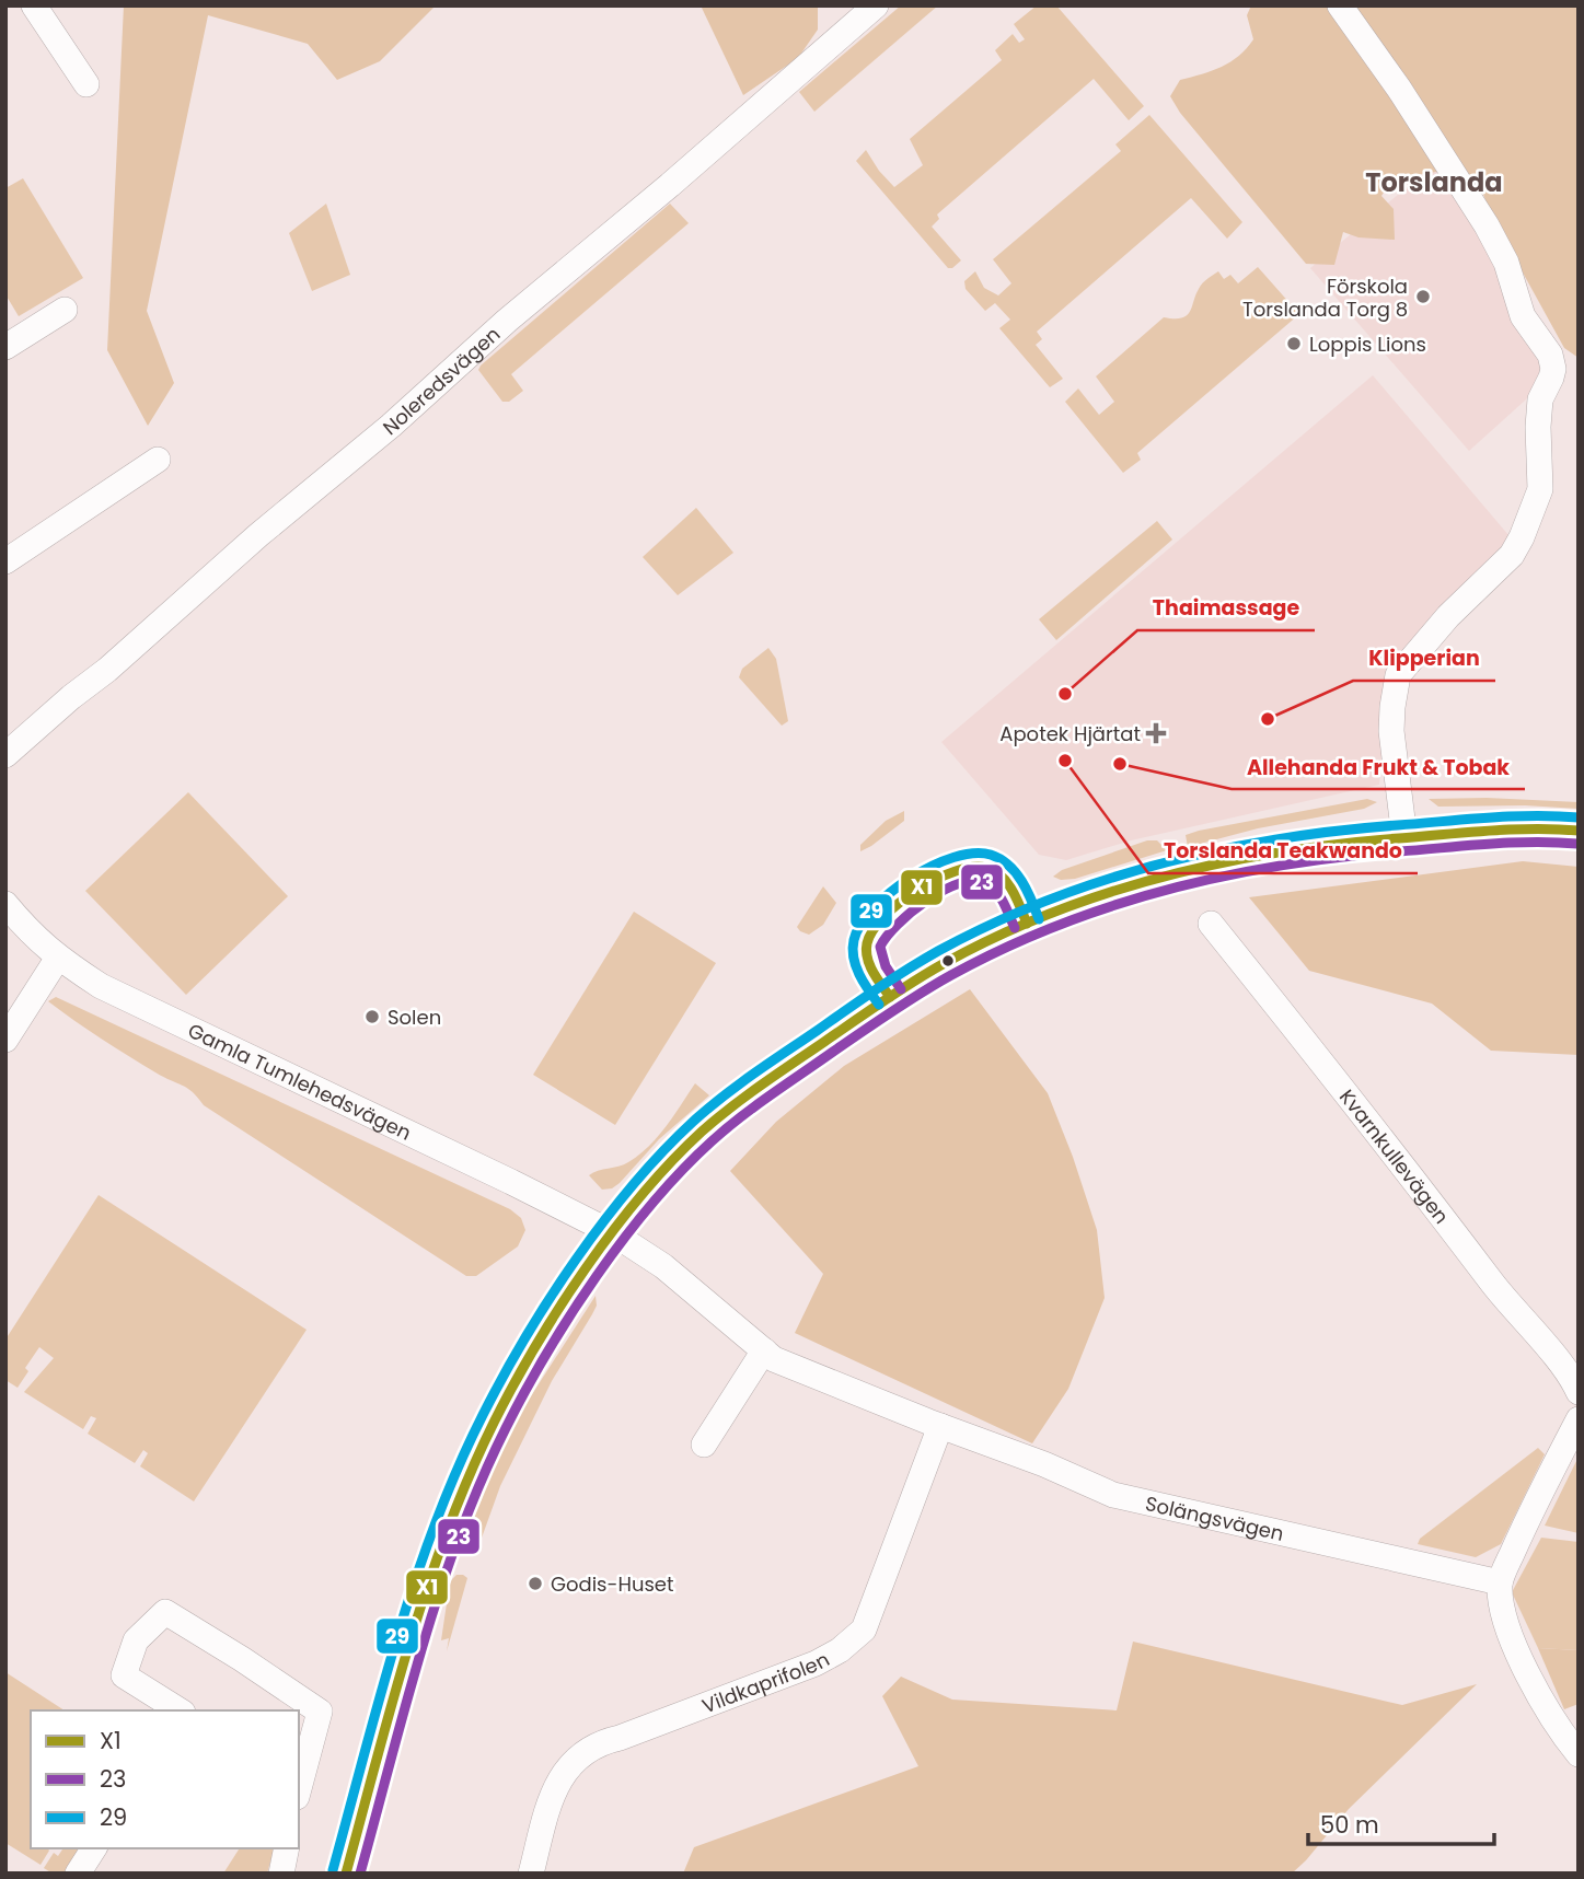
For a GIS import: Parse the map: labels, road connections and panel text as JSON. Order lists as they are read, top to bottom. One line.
{"streets":{"street":["Noleredsvägen","Gamla Tumlehedsvägen","Kvarnkullevägen","Solängsvägen","Vildkaprifolen"]},"crossings":[["Gamla Tumlehedsvägen","Solängsvägen"],["Solängsvägen","Vildkaprifolen"]],"districts":["Torslanda"],"places":{"other":["Förskola Torslanda Torg 8","Loppis Lions","Thaimassage","Klipperian","Torslanda Teakwando","Allehanda Frukt & Tobak","Solen","Godis-Huset"],"health":["Apotek Hjärtat"]},"lines":["transit line 29","transit line X1","transit line 23"],"legend":["X1","23","29"],"scale_bar":"50 m"}
